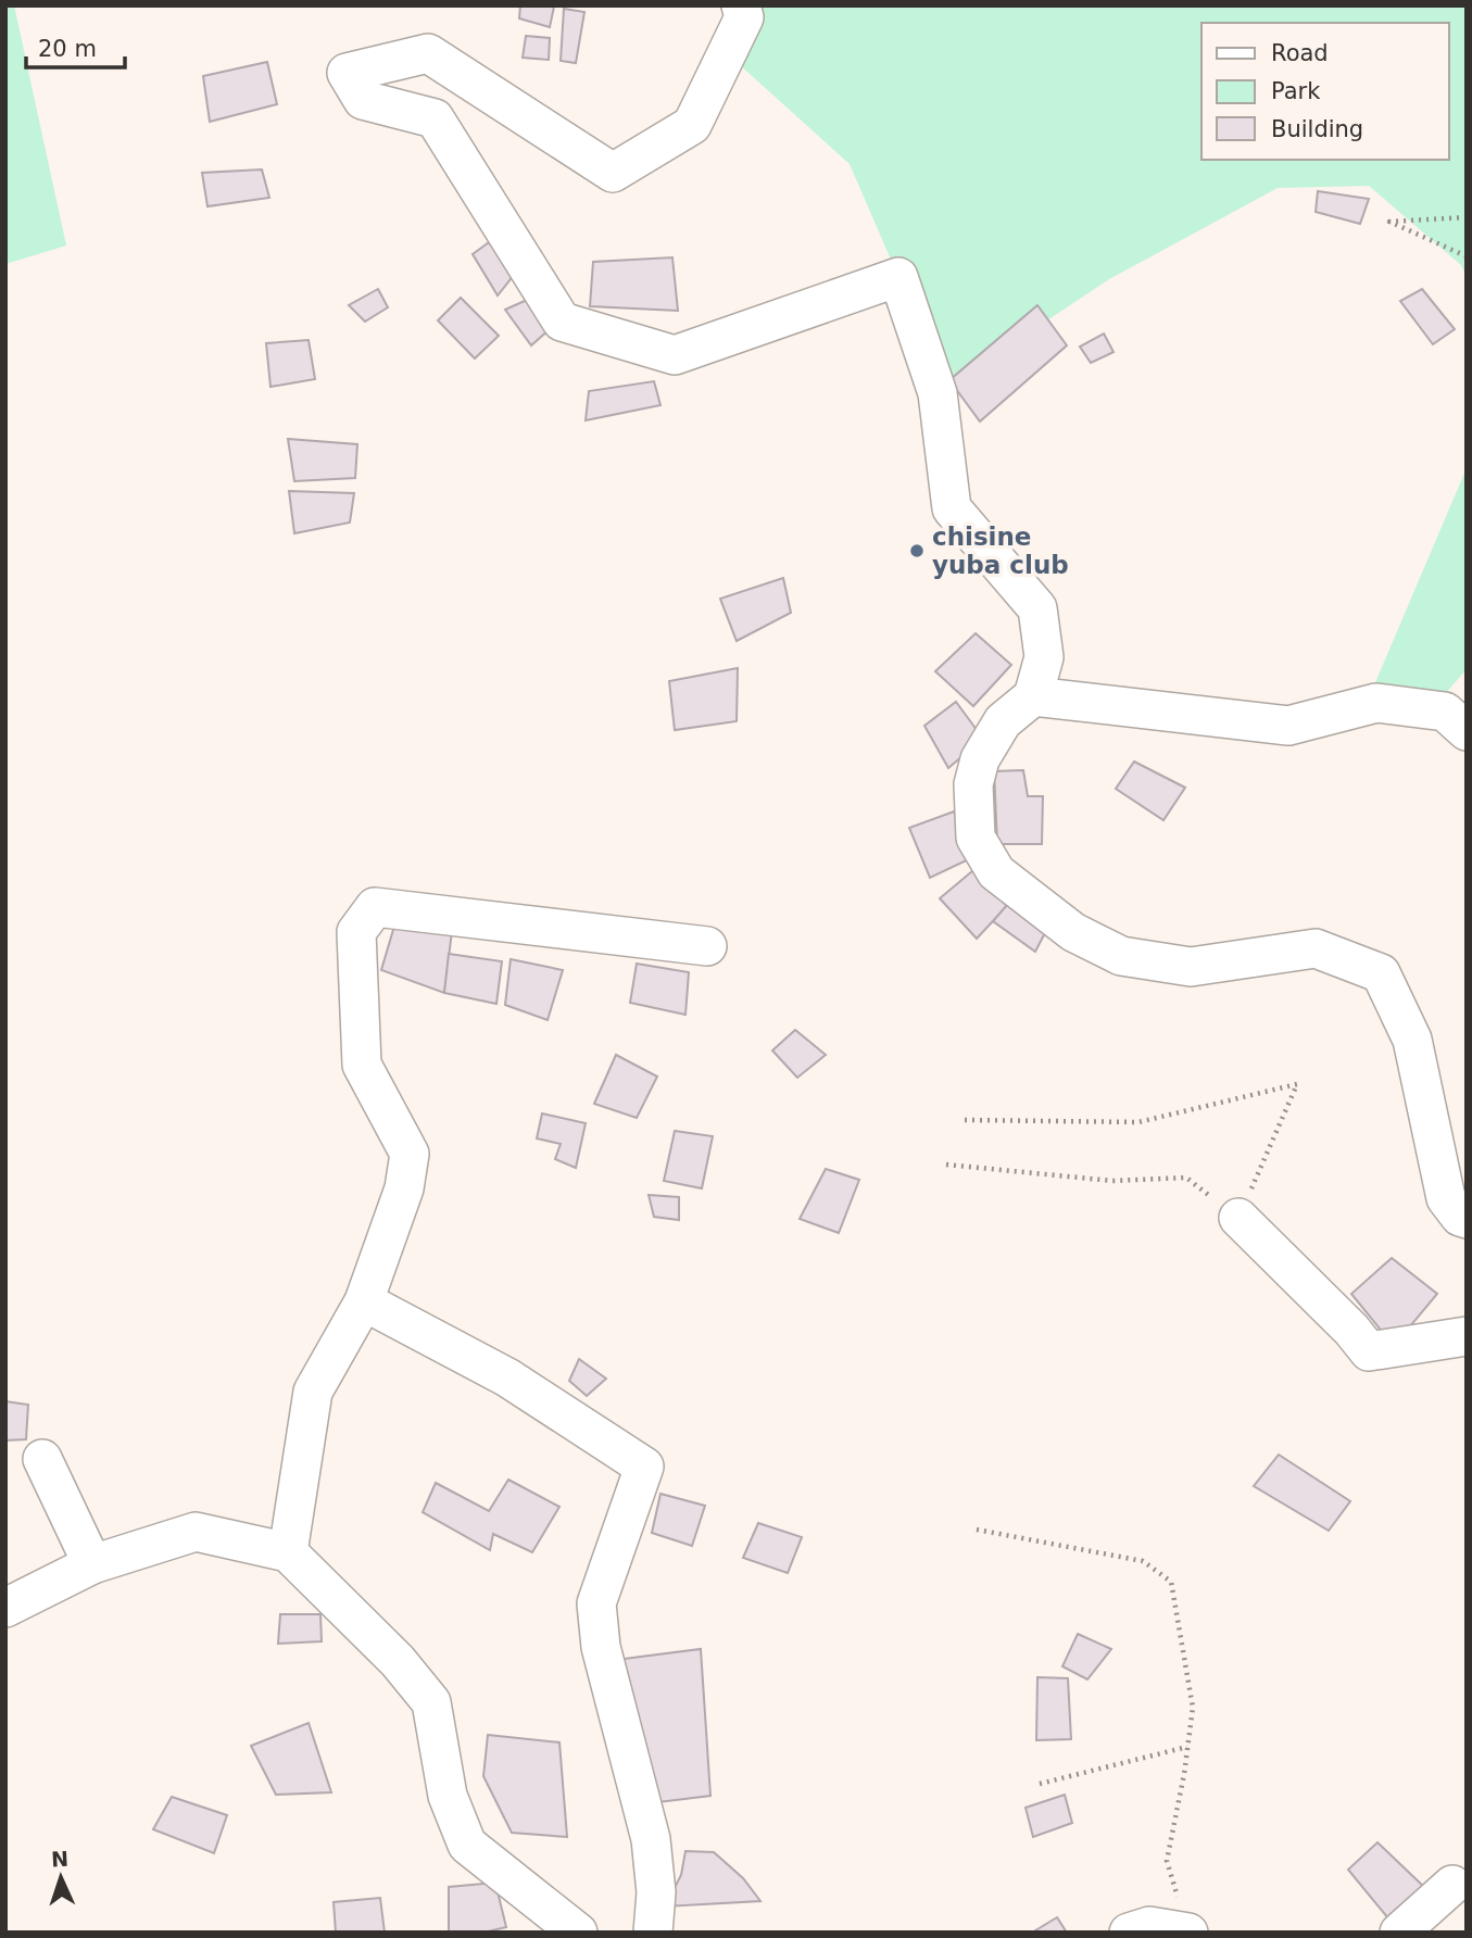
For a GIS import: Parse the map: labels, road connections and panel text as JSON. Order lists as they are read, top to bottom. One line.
{"places":["chisine yuba club"],"legend":["Road","Park","Building"],"scale_bar":"20 m","north":"top"}
